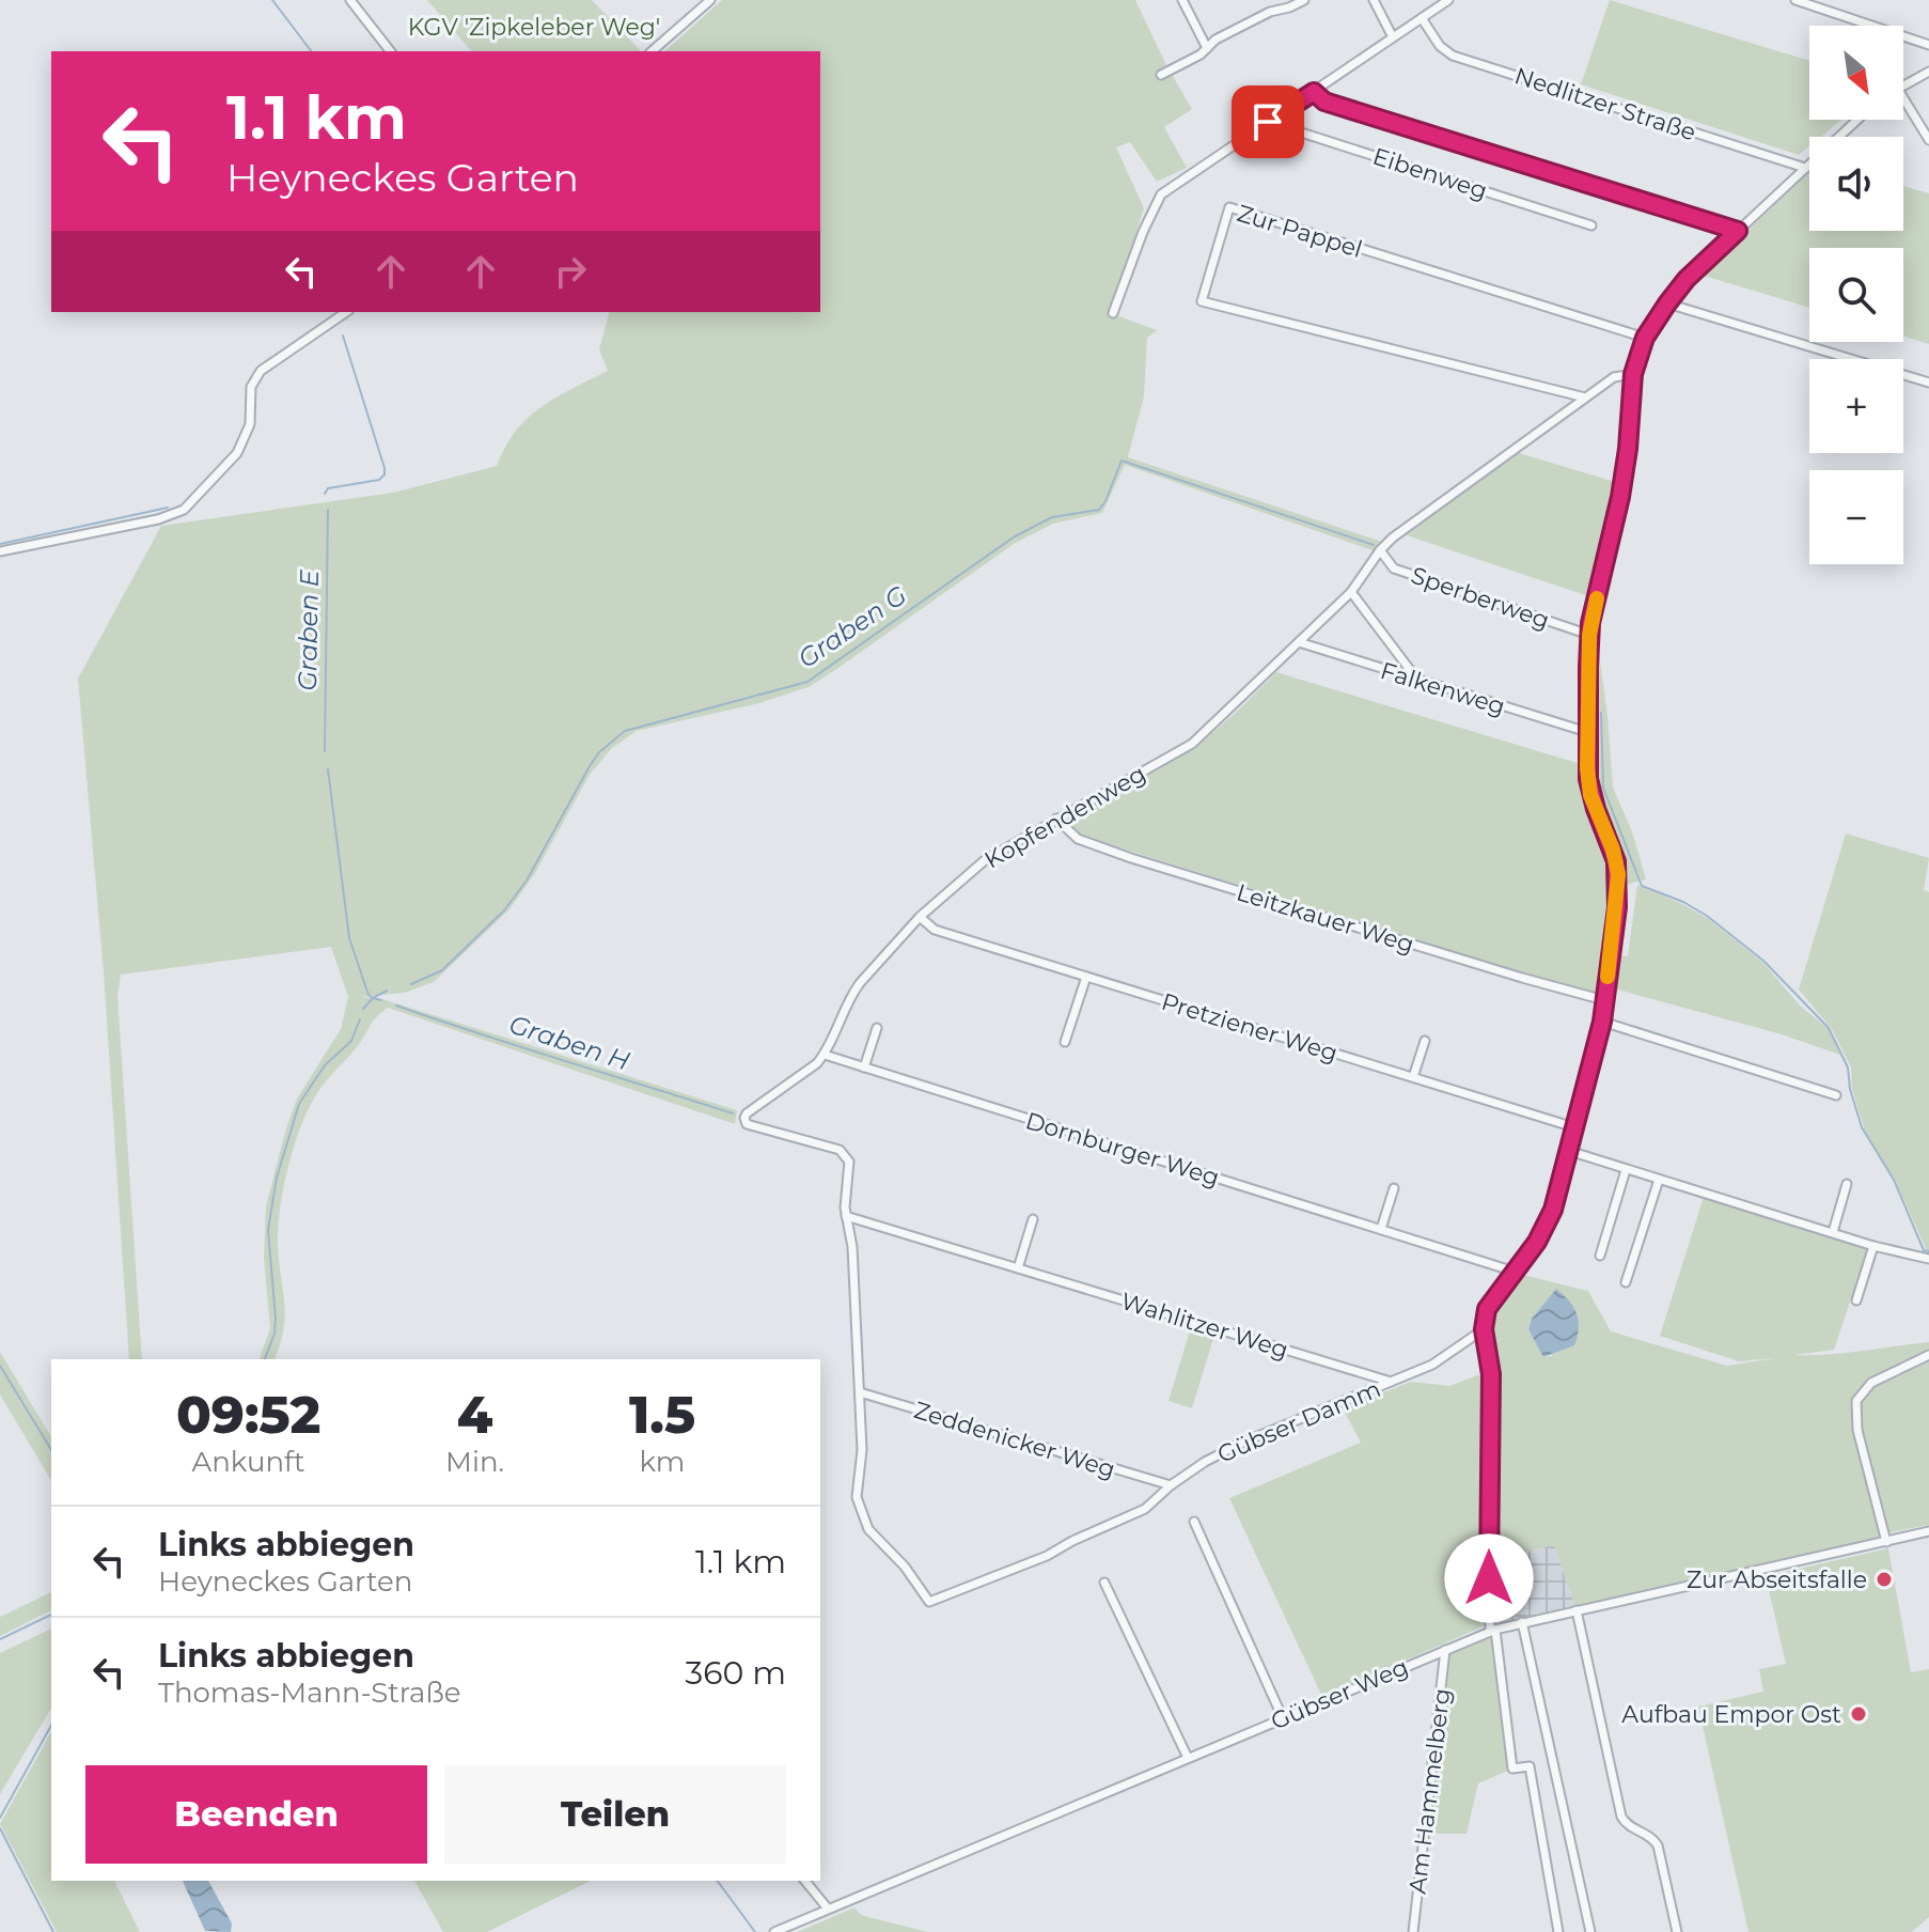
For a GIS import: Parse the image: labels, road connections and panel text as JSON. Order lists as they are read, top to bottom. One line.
{"streets":{"street":["Nedlitzer Straße","Eibenweg","Zur Pappel","Sperberweg","Falkenweg","Kopfendenweg","Leitzkauer Weg","Pretziener Weg","Dornburger Weg","Wahlitzer Weg","Gübser Damm","Zeddenicker Weg","Gübser Weg","Am Hammelberg"]},"crossings":[["Zur Pappel","Kopfendenweg"],["Sperberweg","Kopfendenweg"],["Falkenweg","Kopfendenweg"],["Kopfendenweg","Leitzkauer Weg"],["Kopfendenweg","Pretziener Weg"],["Kopfendenweg","Dornburger Weg"],["Kopfendenweg","Wahlitzer Weg"],["Kopfendenweg","Gübser Damm"],["Kopfendenweg","Zeddenicker Weg"],["Wahlitzer Weg","Gübser Damm"],["Gübser Damm","Zeddenicker Weg"],["Gübser Weg","Am Hammelberg"]],"water":["Graben G","Graben E","Graben H"],"parks":["KGV 'Zipkeleber Weg'"],"places":["Zur Abseitsfalle","Aufbau Empor Ost"],"north":"bottom right","page":{"map_buttons":["+","−"],"turn":["1.1 km","Heyneckes Garten"],"eta":["09:52","Ankunft","4","Min.","1.5","km"],"list":[{"name":"Links abbiegen","note":"Heyneckes Garten","value":"1.1 km"},{"name":"Links abbiegen","note":"Thomas-Mann-Straße","value":"360 m"}],"buttons":["Beenden","Teilen"]}}
